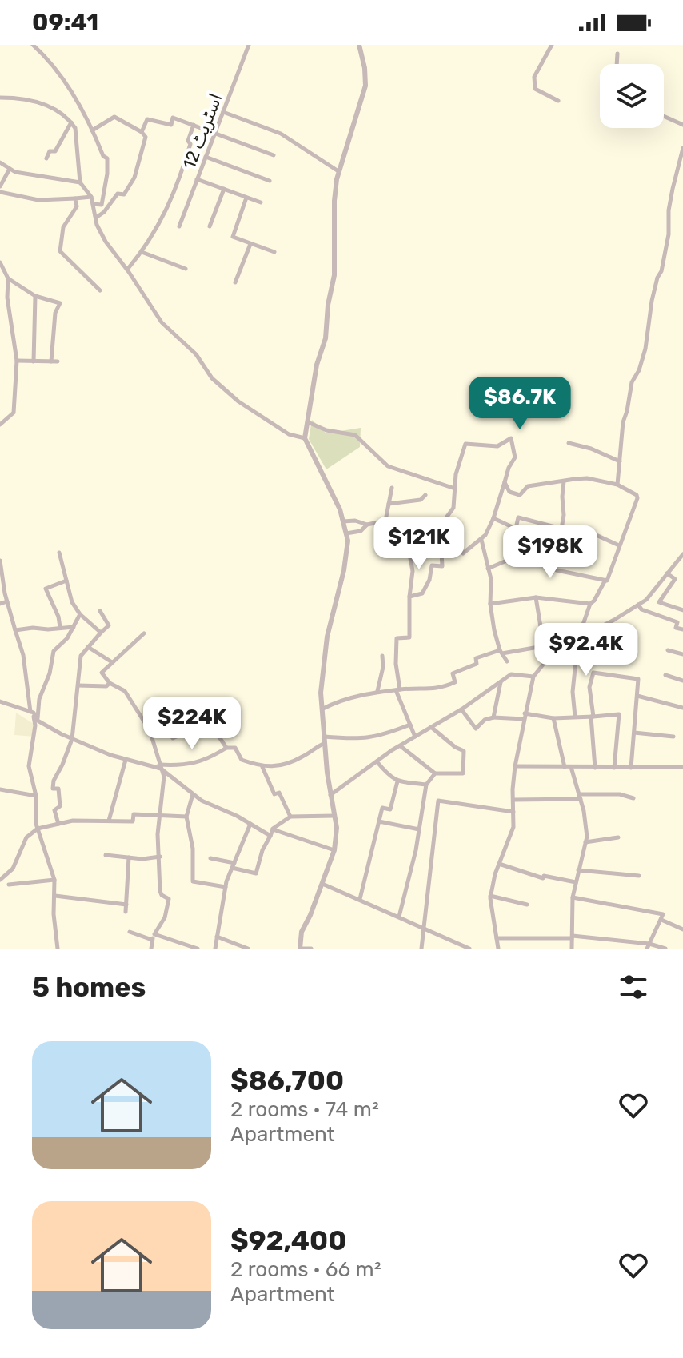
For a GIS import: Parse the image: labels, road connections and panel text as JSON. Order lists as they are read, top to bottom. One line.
{"streets":{"street":["اسٹریٹ 12"]},"page":{"status":"09:41","price":["$86.7K","$121K","$198K","$92.4K","$224K"],"heading":"5 homes","list":[{"name":"$86,700","note":"2 rooms · 74 m² · Apartment"},{"name":"$92,400","note":"2 rooms · 66 m² · Apartment"}]}}
